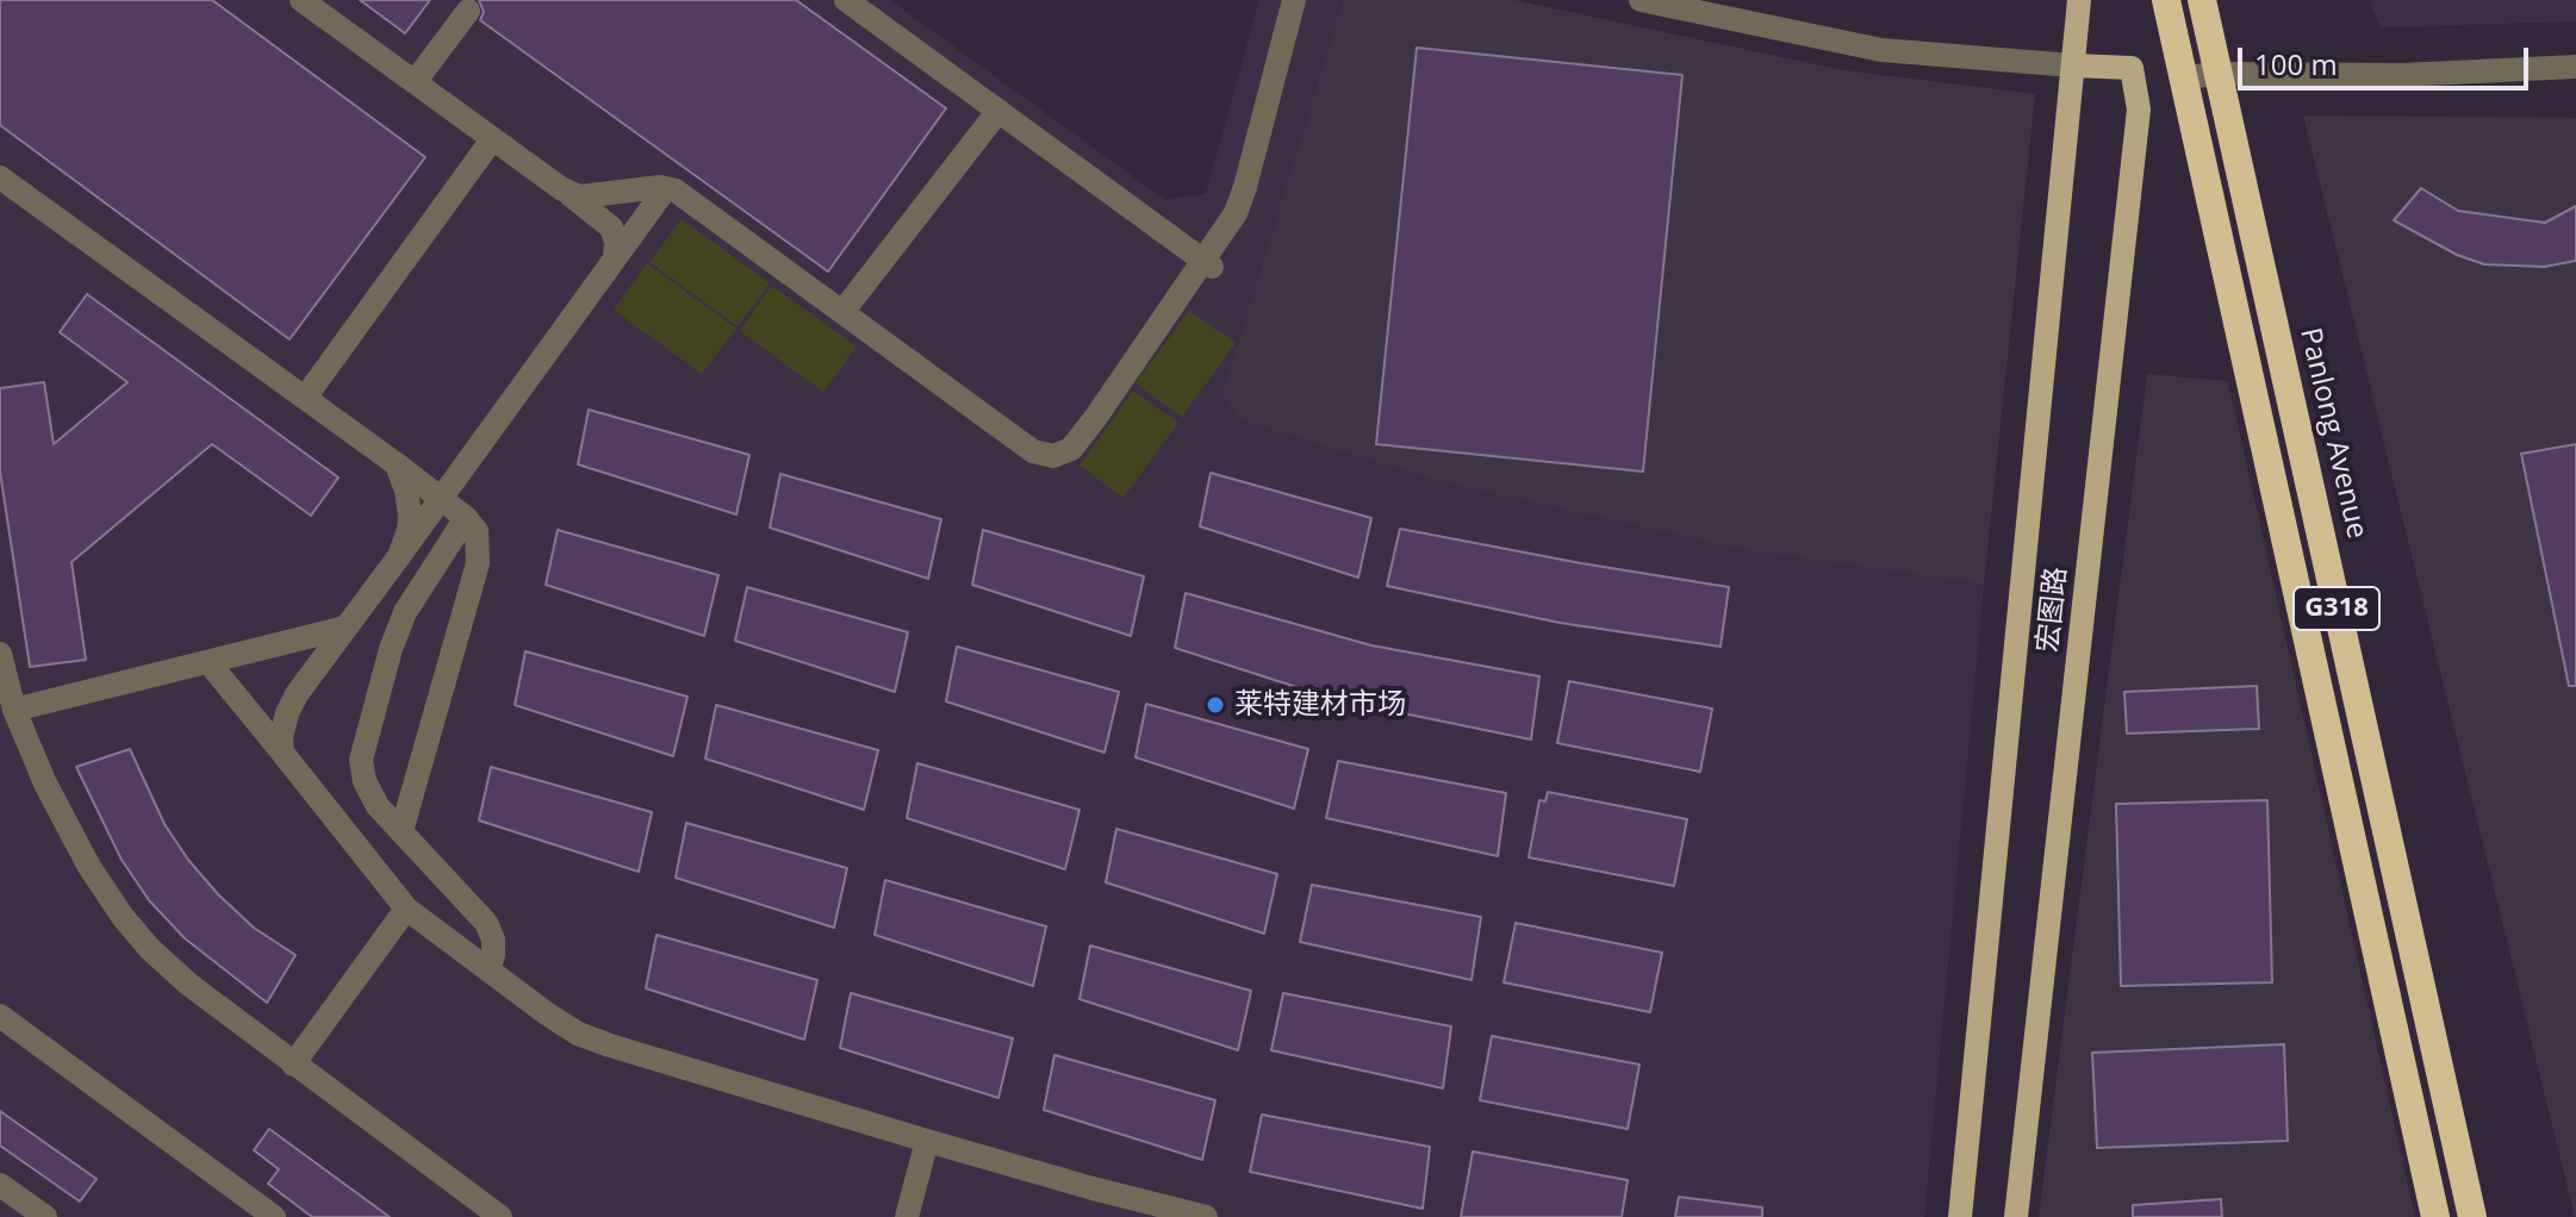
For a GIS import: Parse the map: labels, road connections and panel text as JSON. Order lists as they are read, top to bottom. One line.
{"streets":{"highway":["Panlong Avenue","G318"],"main road":["宏图路"]},"places":["莱特建材市场"],"scale_bar":"100 m"}
